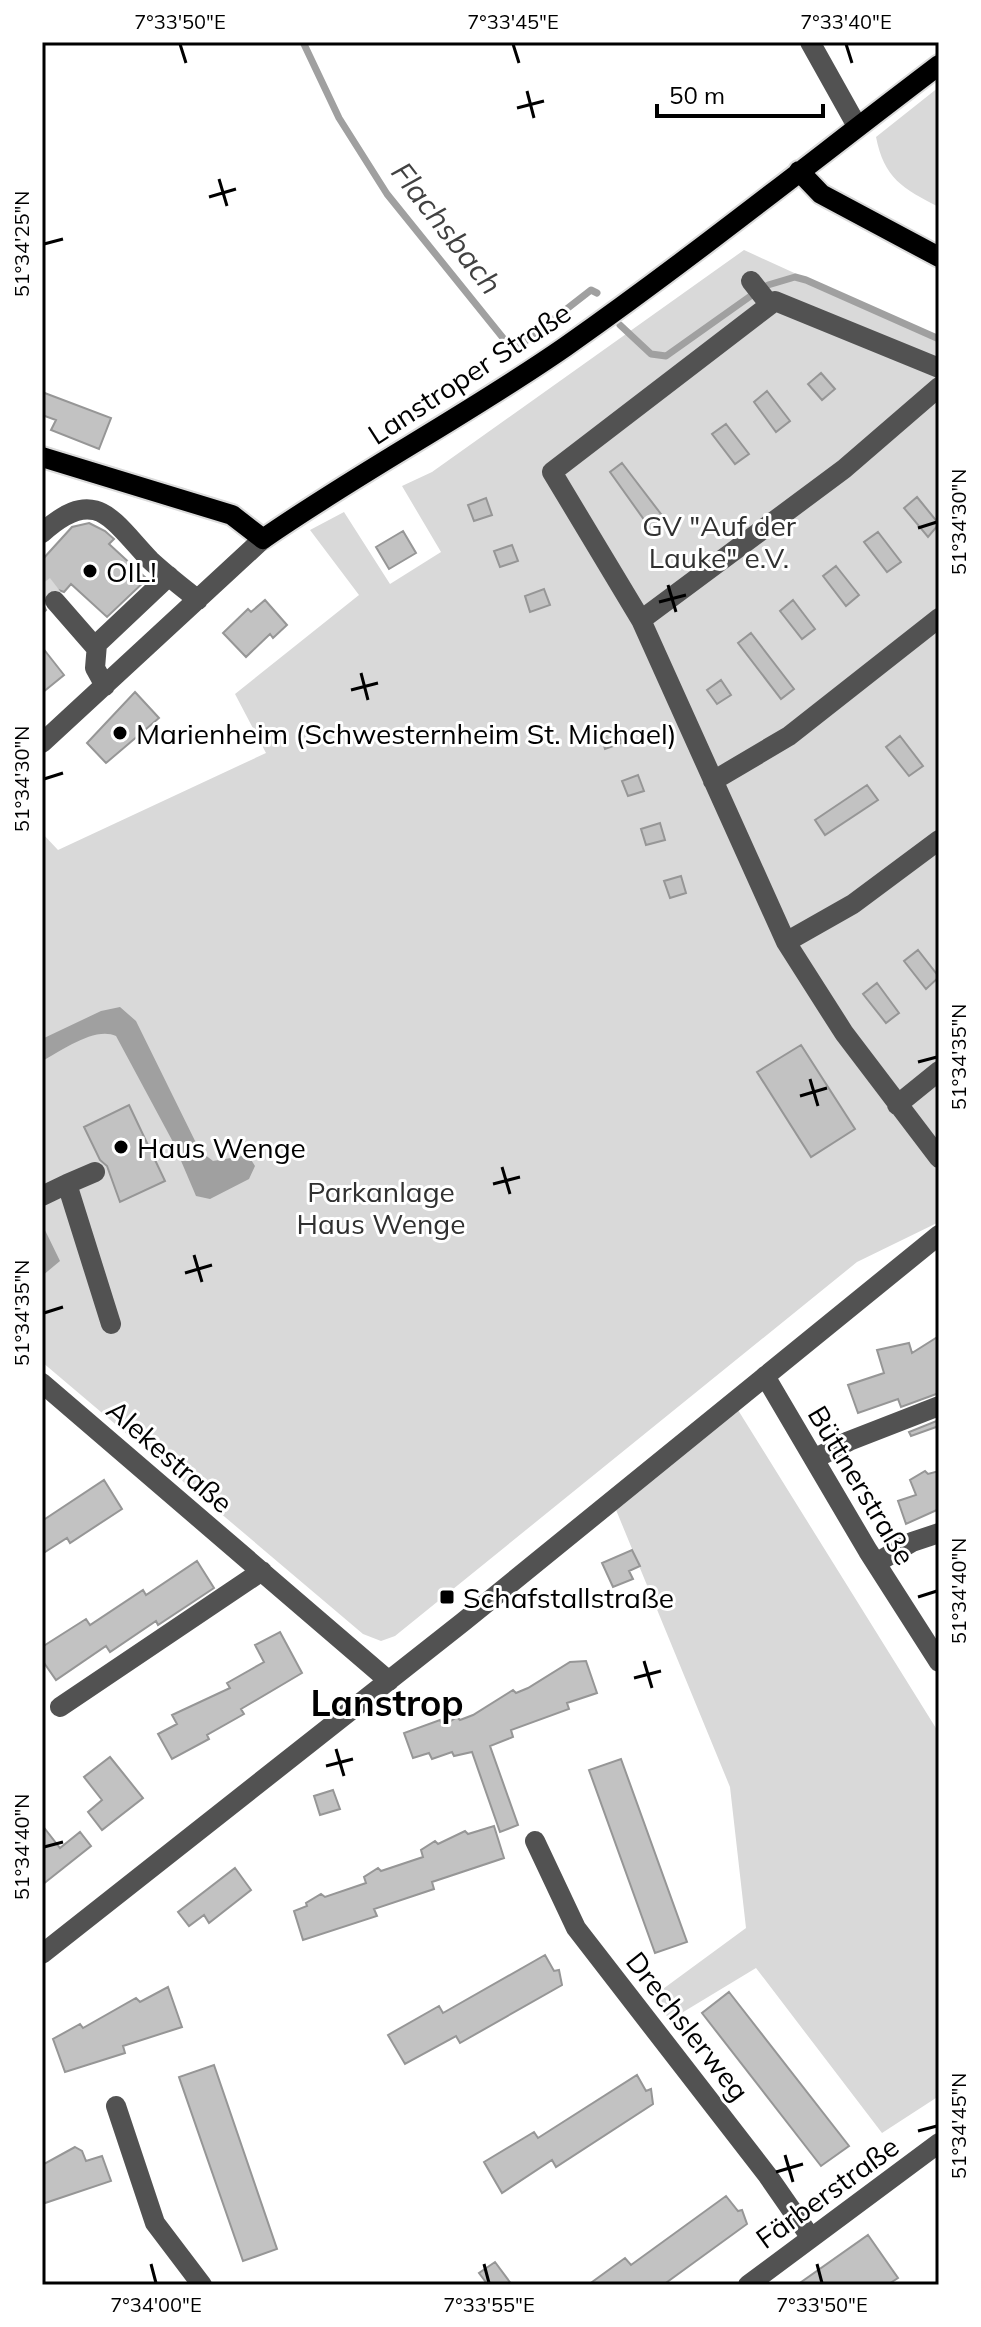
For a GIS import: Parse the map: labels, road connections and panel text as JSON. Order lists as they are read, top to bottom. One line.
{"streets":{"main road":["Lanstroper Straße"],"street":["Alekestraße","Büttnerstraße","Drechslerweg","Färberstraße"]},"crossings":[["Drechslerweg","Färberstraße"]],"districts":["Lanstrop"],"water":["Flachsbach"],"parks":["GV \"Auf der Lauke\" e.V.","Parkanlage Haus Wenge"],"places":{"other":["OIL!","Marienheim (Schwesternheim St. Michael)","Haus Wenge"],"transit":["Schafstallstraße"]},"scale_bar":"50 m","coordinates":["7°33'50\"E","7°33'45\"E","7°33'40\"E","51°34'25\"N","51°34'30\"N","51°34'35\"N","51°34'40\"N","51°34'45\"N","7°34'00\"E","7°33'55\"E"]}
